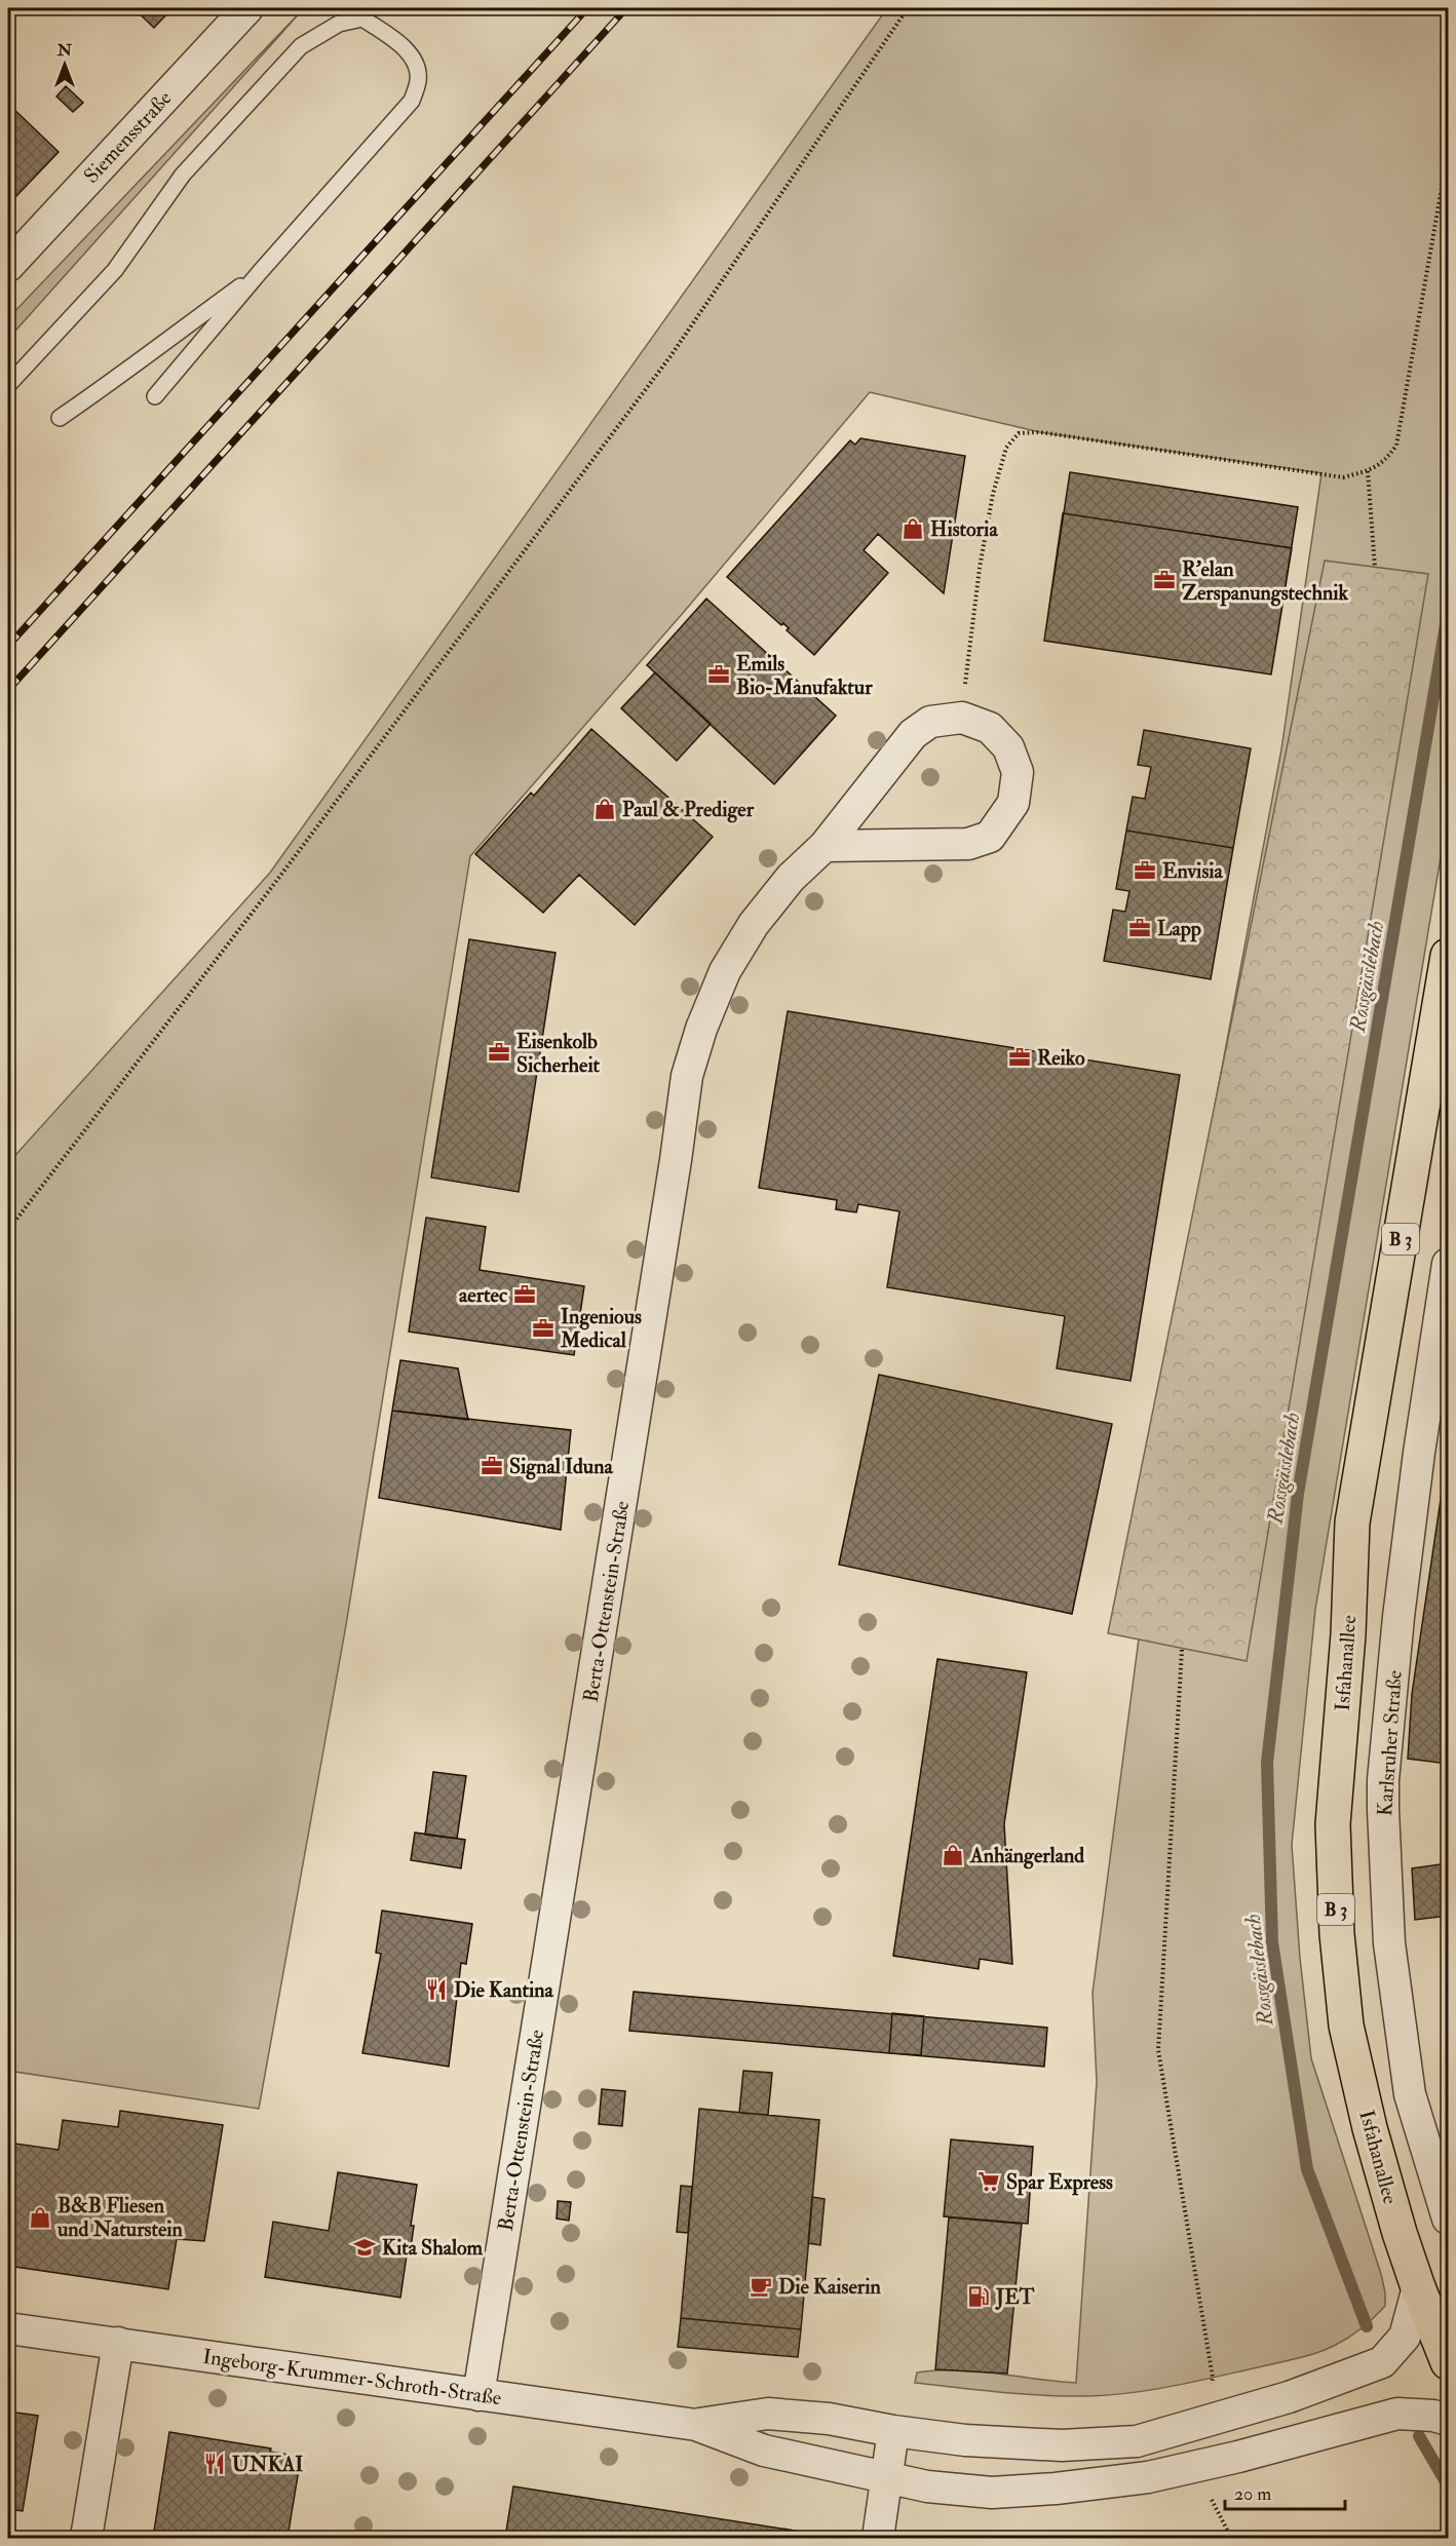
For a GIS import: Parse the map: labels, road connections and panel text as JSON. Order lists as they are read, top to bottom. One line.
{"streets":{"main road":["B 3","Isfahanallee"],"street":["Siemensstraße","Berta-Ottenstein-Straße","Karlsruher Straße","Ingeborg-Krummer-Schroth-Straße"]},"crossings":[["Berta-Ottenstein-Straße","Ingeborg-Krummer-Schroth-Straße"],["Isfahanallee","Ingeborg-Krummer-Schroth-Straße"]],"water":["Rossgässlebach"],"places":{"shop":["Historia","Paul & Prediger","Anhängerland","B&B Fliesen und Naturstein"],"office":["R'elan Zerspanungstechnik","Emils Bio-Manufaktur","Envisia","Lapp","Eisenkolb Sicherheit","Reiko","aertec","Ingenious Medical","Signal Iduna"],"restaurant":["Die Kantina","UNKAI"],"supermarket":["Spar Express"],"school or university":["Kita Shalom"],"cafe":["Die Kaiserin"],"fuel station":["JET"]},"scale_bar":"20 m","north":"top"}
